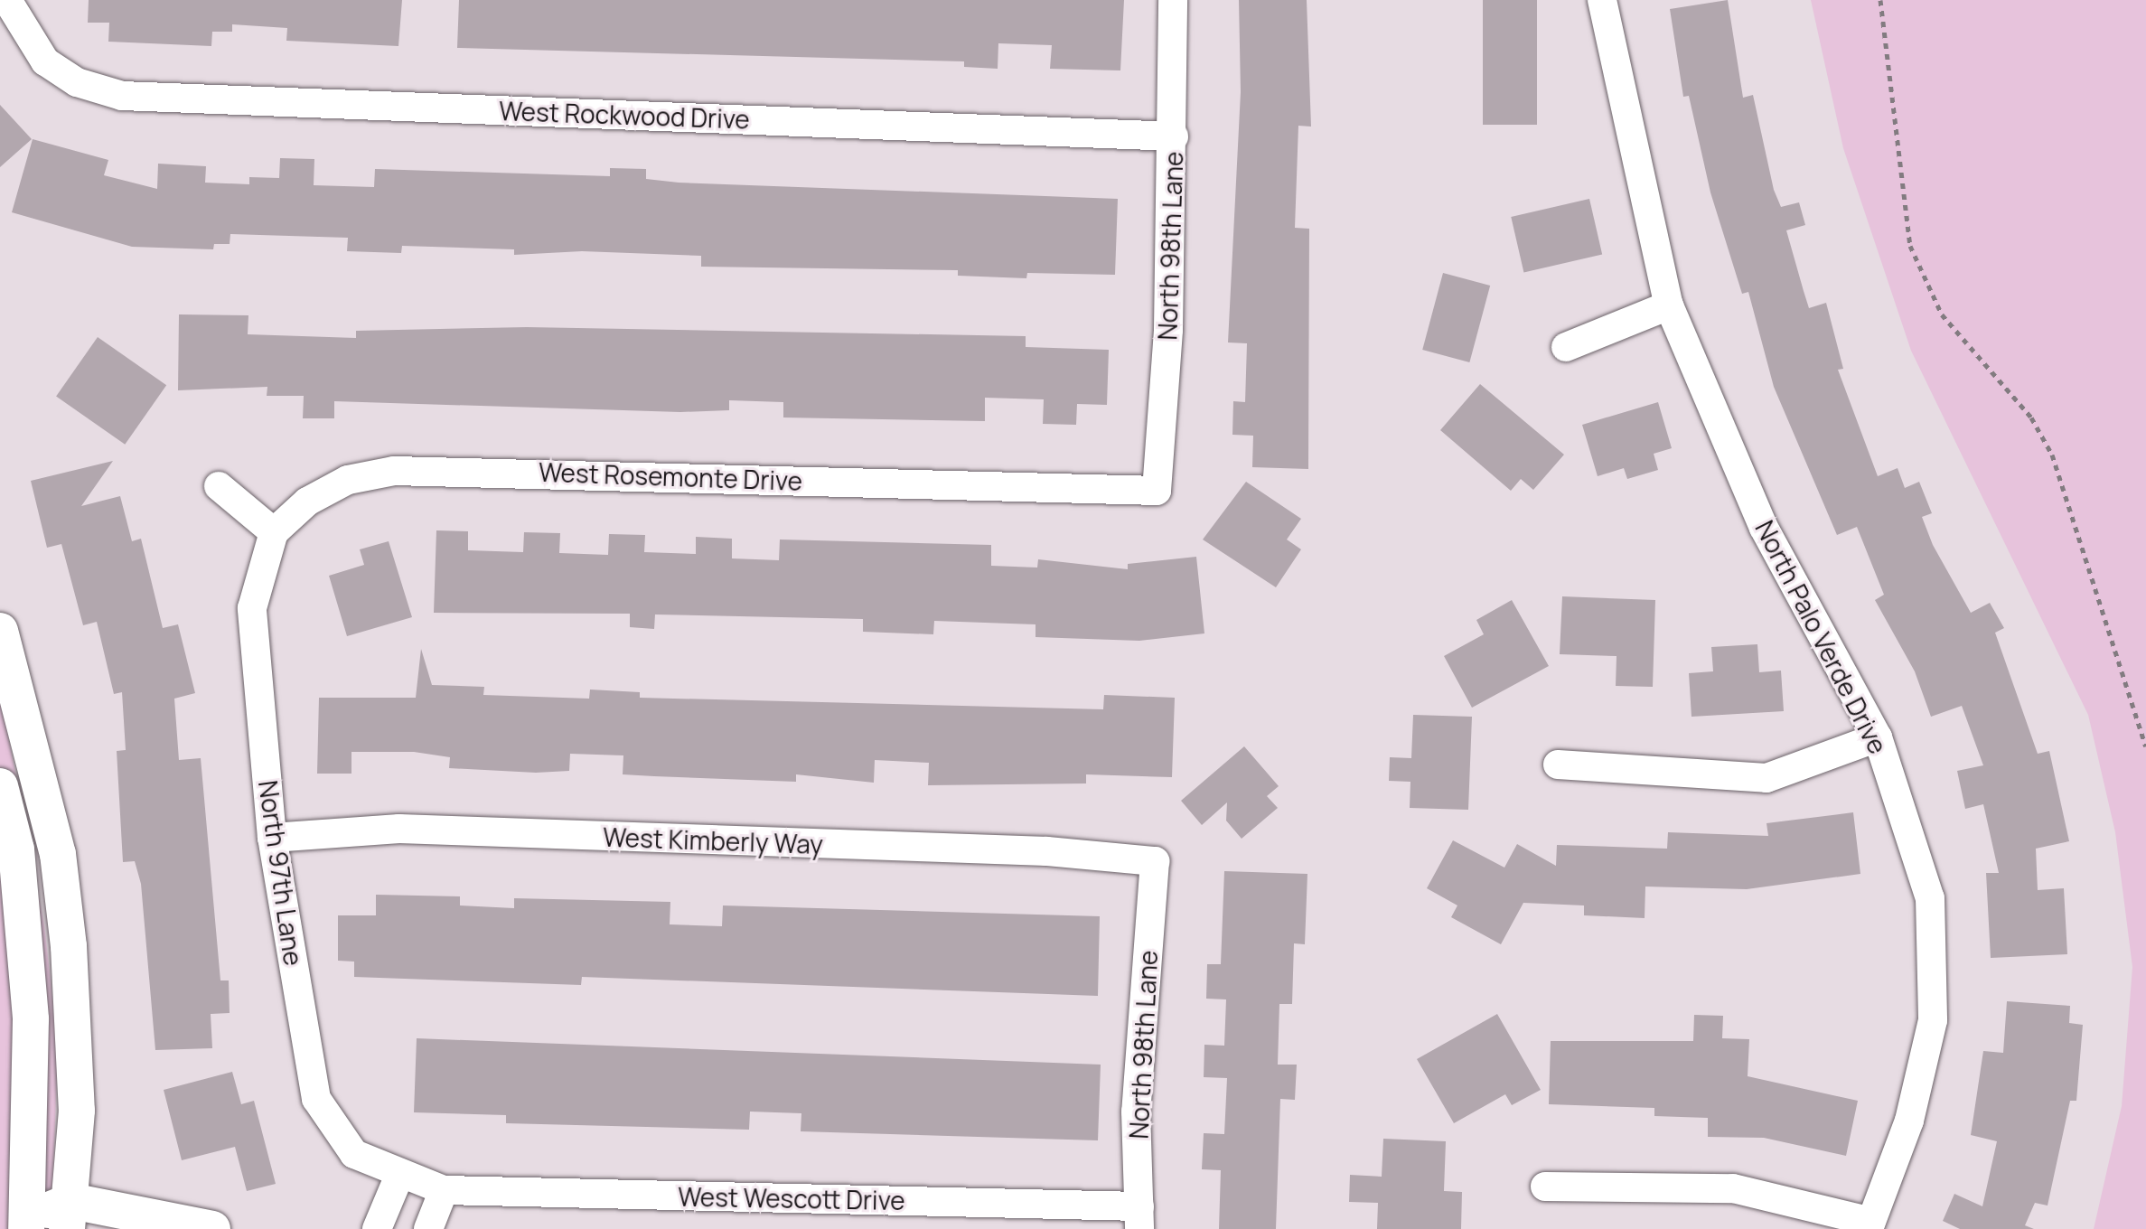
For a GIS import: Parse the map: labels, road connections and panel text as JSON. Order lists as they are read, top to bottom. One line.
{"streets":{"street":["West Rockwood Drive","North 98th Lane","West Rosemonte Drive","North Palo Verde Drive","West Kimberly Way","North 97th Lane","West Wescott Drive"]},"crossings":[["West Rockwood Drive","North 98th Lane"],["North 98th Lane","West Rosemonte Drive"],["North 98th Lane","West Kimberly Way"],["North 98th Lane","West Wescott Drive"],["West Rosemonte Drive","North 97th Lane"],["West Kimberly Way","North 97th Lane"],["North 97th Lane","West Wescott Drive"]]}
